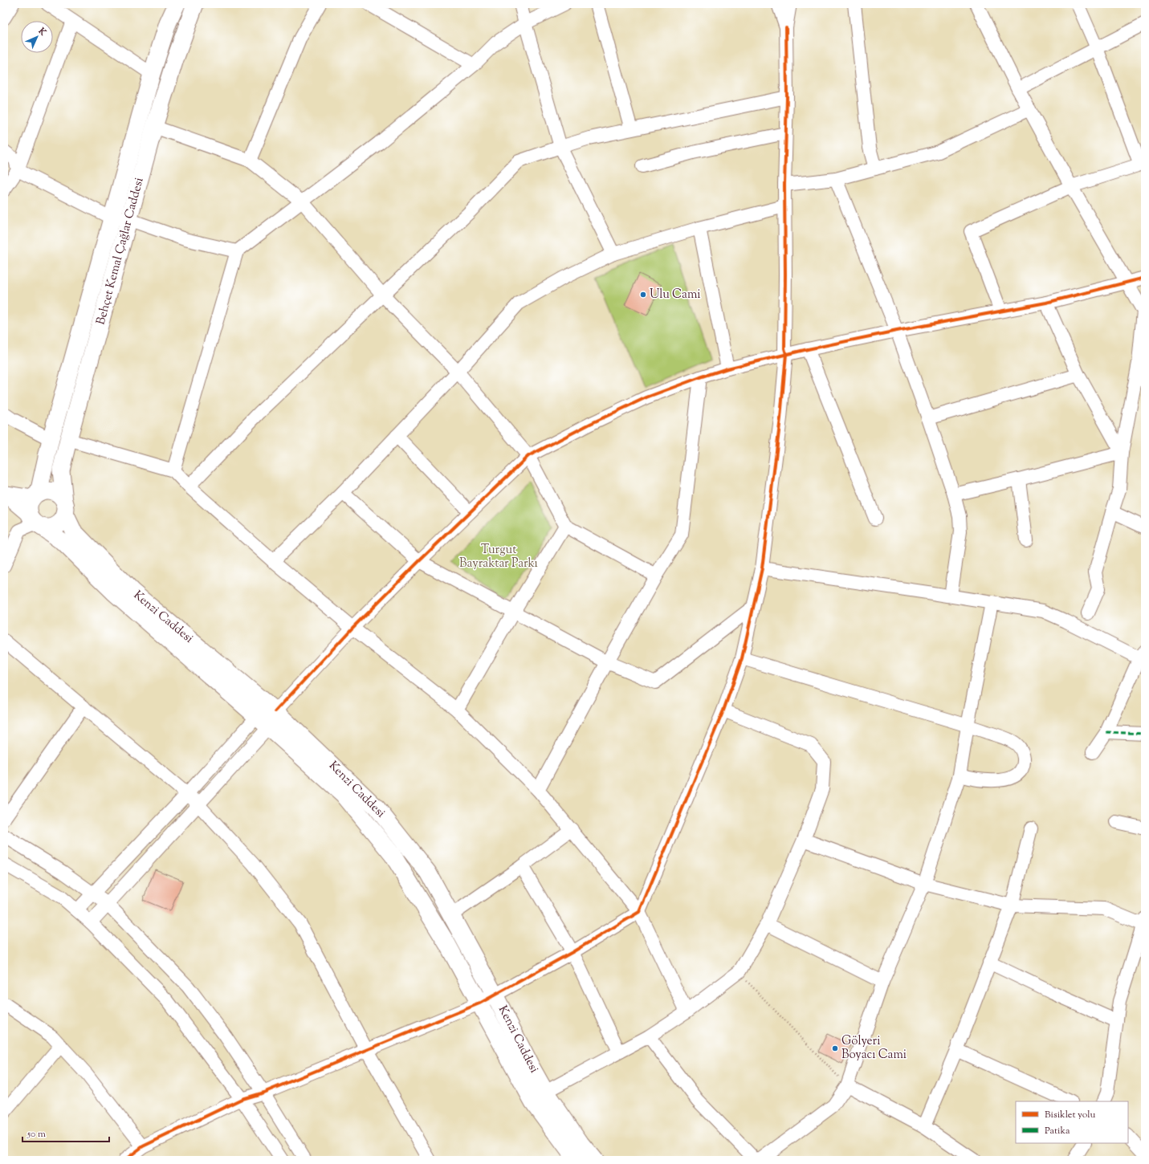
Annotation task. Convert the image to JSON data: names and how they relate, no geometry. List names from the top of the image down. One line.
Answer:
{"streets":{"main road":["Behçet Kemal Çağlar Caddesi","Kenzi Caddesi"]},"crossings":[["Behçet Kemal Çağlar Caddesi","Kenzi Caddesi"]],"parks":["Turgut Bayraktar Parkı"],"places":["Ulu Cami","Gölyeri Boyacı Cami"],"legend":["Bisiklet yolu","Patika"],"scale_bar":"50 m","north":"top right"}
